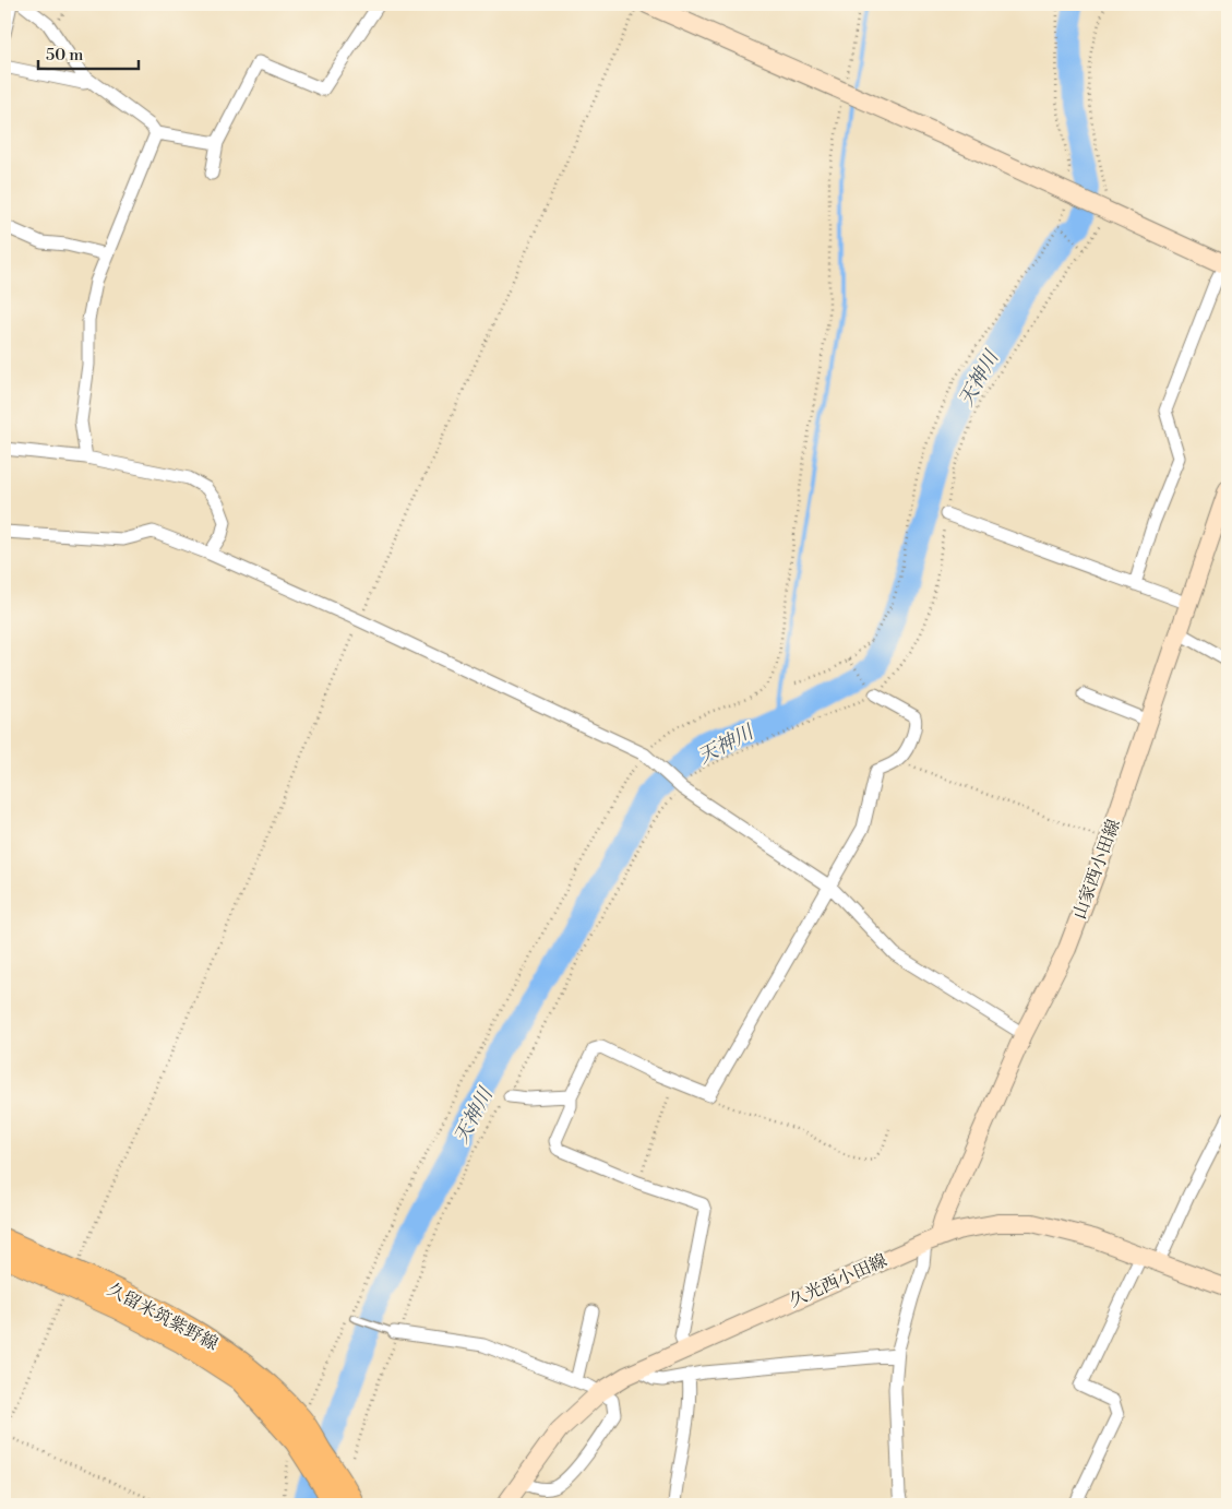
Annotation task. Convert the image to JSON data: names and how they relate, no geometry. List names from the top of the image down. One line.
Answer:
{"streets":{"main road":["山家西小田線","久光西小田線","久留米筑紫野線"]},"crossings":[["山家西小田線","久光西小田線"]],"water":["天神川"],"scale_bar":"50 m"}
